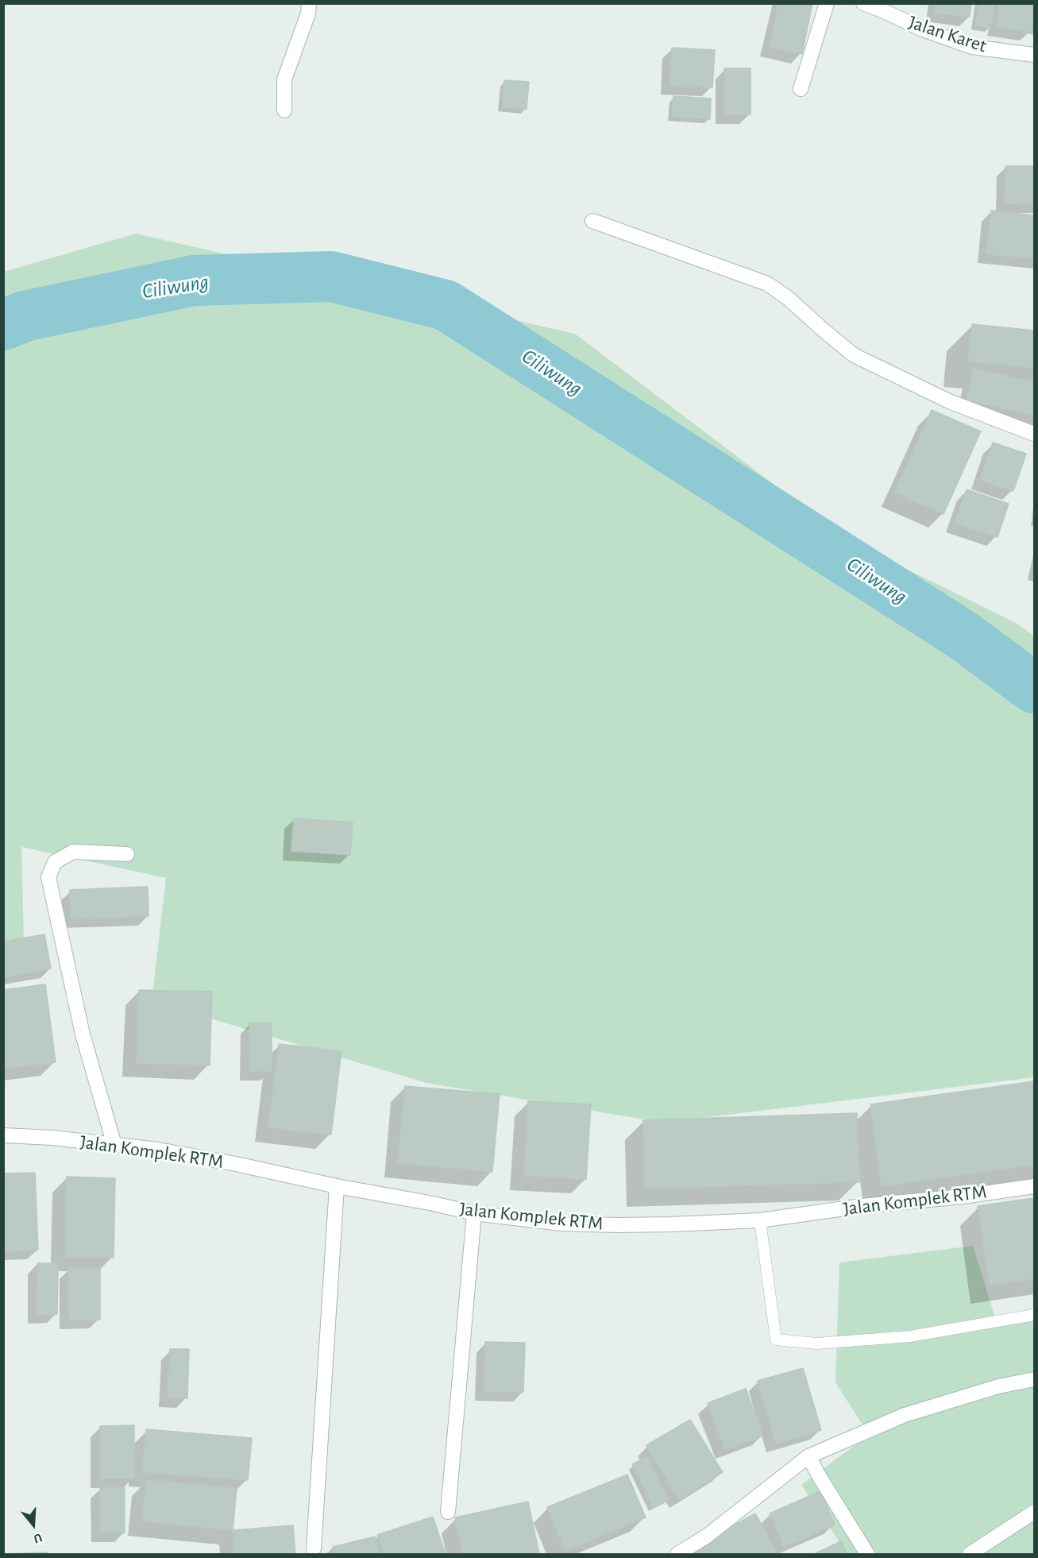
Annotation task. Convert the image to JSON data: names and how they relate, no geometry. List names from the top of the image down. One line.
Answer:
{"streets":{"street":["Jalan Karet","Jalan Komplek RTM"]},"water":["Ciliwung"],"north":"bottom"}
